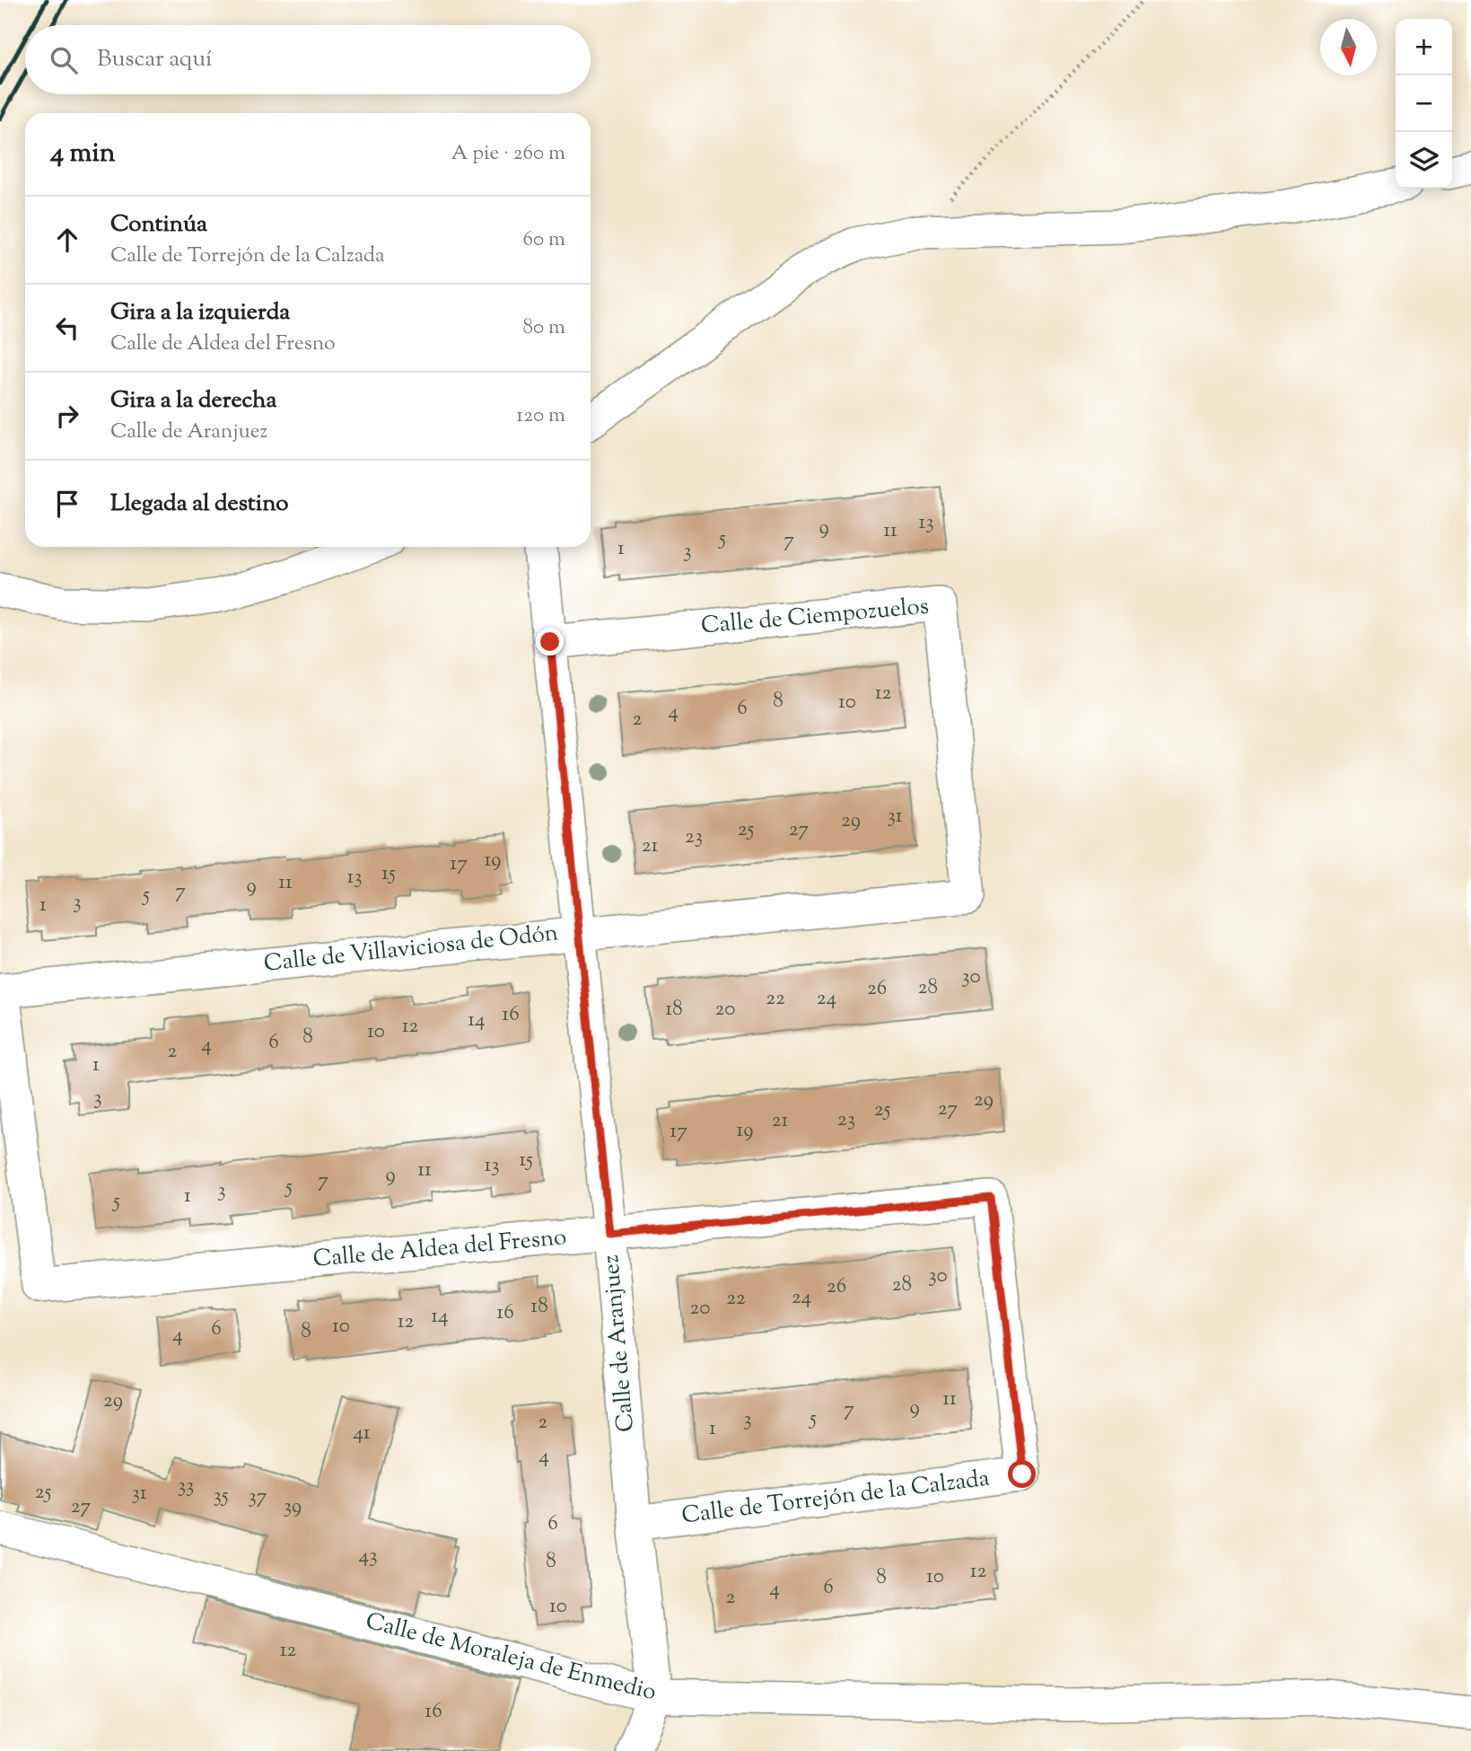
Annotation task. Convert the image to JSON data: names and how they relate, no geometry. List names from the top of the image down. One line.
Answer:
{"streets":{"street":["Calle de Ciempozuelos","Calle de Villaviciosa de Odón","Calle de Aldea del Fresno","Calle de Aranjuez","Calle de Torrejón de la Calzada","Calle de Moraleja de Enmedio"]},"crossings":[["Calle de Ciempozuelos","Calle de Villaviciosa de Odón"],["Calle de Ciempozuelos","Calle de Aranjuez"],["Calle de Villaviciosa de Odón","Calle de Aldea del Fresno"],["Calle de Villaviciosa de Odón","Calle de Aranjuez"],["Calle de Aldea del Fresno","Calle de Aranjuez"],["Calle de Aldea del Fresno","Calle de Torrejón de la Calzada"],["Calle de Aranjuez","Calle de Torrejón de la Calzada"],["Calle de Aranjuez","Calle de Moraleja de Enmedio"]],"house_numbers":["13","9","11","5","7","1","3","12","8","10","6","4","2","31","29","25","27","23","21","19","17","15","13","11","9","7","5","3","1","30","28","26","22","24","18","20","16","14","12","10","8","6","4","2","1","3","29","27","25","23","21","19","17","15","13","11","9","7","5","3","1","5","30","28","26","24","22","18","20","16","14","12","10","6","8","4","11","29","9","7","5","3","2","1","41","4","33","25","31","35","37","27","39","6","43","8","12","10","8","6","4","2","10","12","16"],"north":"bottom","page":{"map_buttons":["+","−"],"search":"Buscar aquí","heading":["4 min","A pie · 260 m"],"list":[["Continúa","Calle de Torrejón de la Calzada","60 m"],["Gira a la izquierda","Calle de Aldea del Fresno","80 m"],["Gira a la derecha","Calle de Aranjuez","120 m"],"Llegada al destino"]}}
